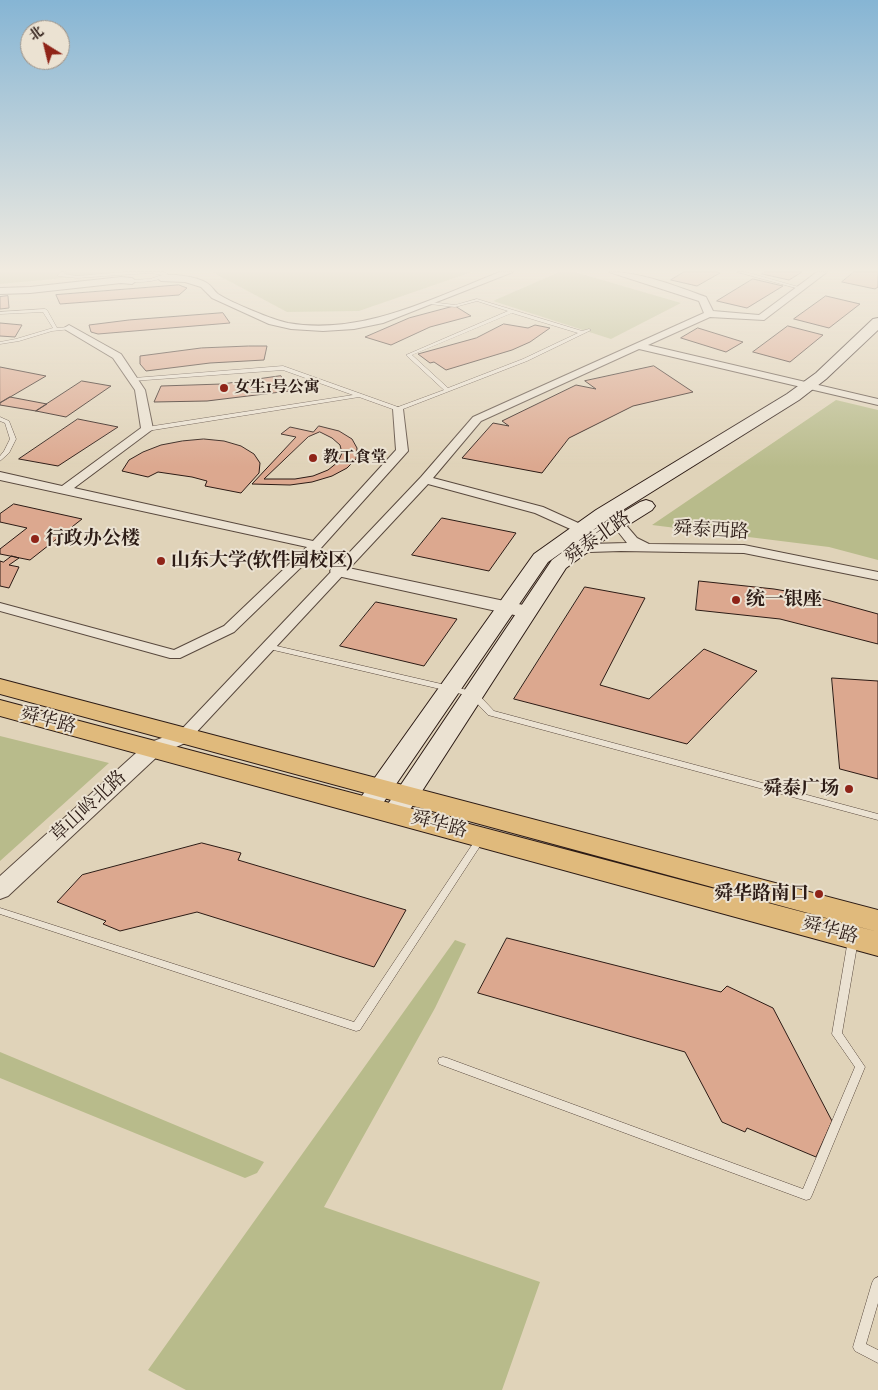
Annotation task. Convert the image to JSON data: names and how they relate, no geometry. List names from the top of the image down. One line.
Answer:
{"streets":{"main road":["舜泰北路","舜华路"],"street":["舜泰西路","草山岭北路"]},"crossings":[["舜泰西路","舜泰北路"],["舜泰北路","舜华路"],["舜华路","草山岭北路"]],"places":["女生1号公寓","教工食堂","行政办公楼","山东大学(软件园校区)","统一银座","舜泰广场","舜华路南口"],"north":"top left"}
